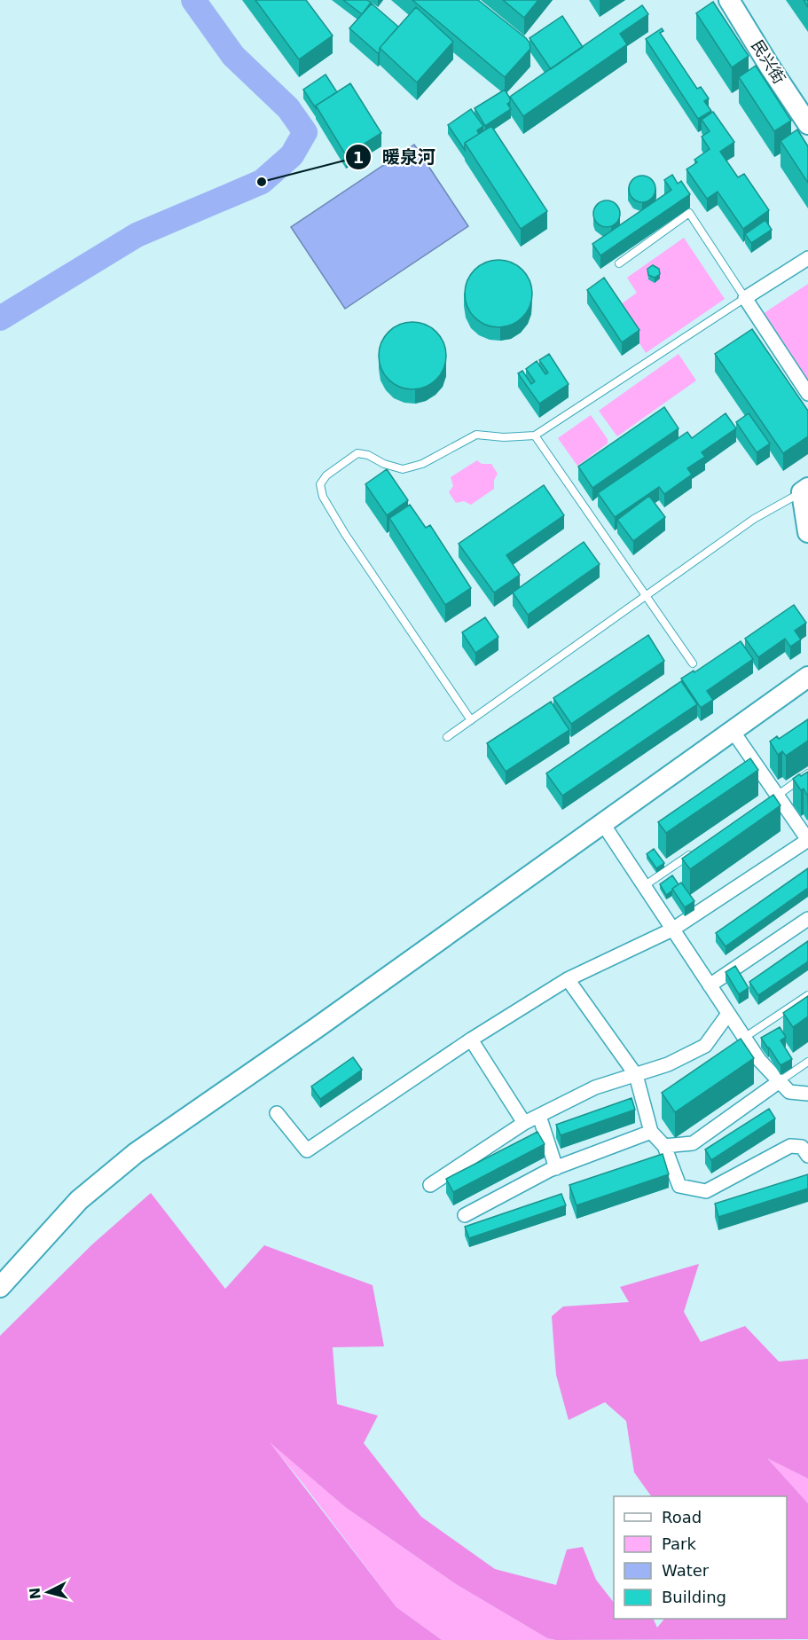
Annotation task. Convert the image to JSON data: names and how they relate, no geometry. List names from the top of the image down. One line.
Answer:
{"streets":{"street":["民兴街"]},"places":["暖泉河"],"legend":["Road","Park","Water","Building"],"north":"left"}
